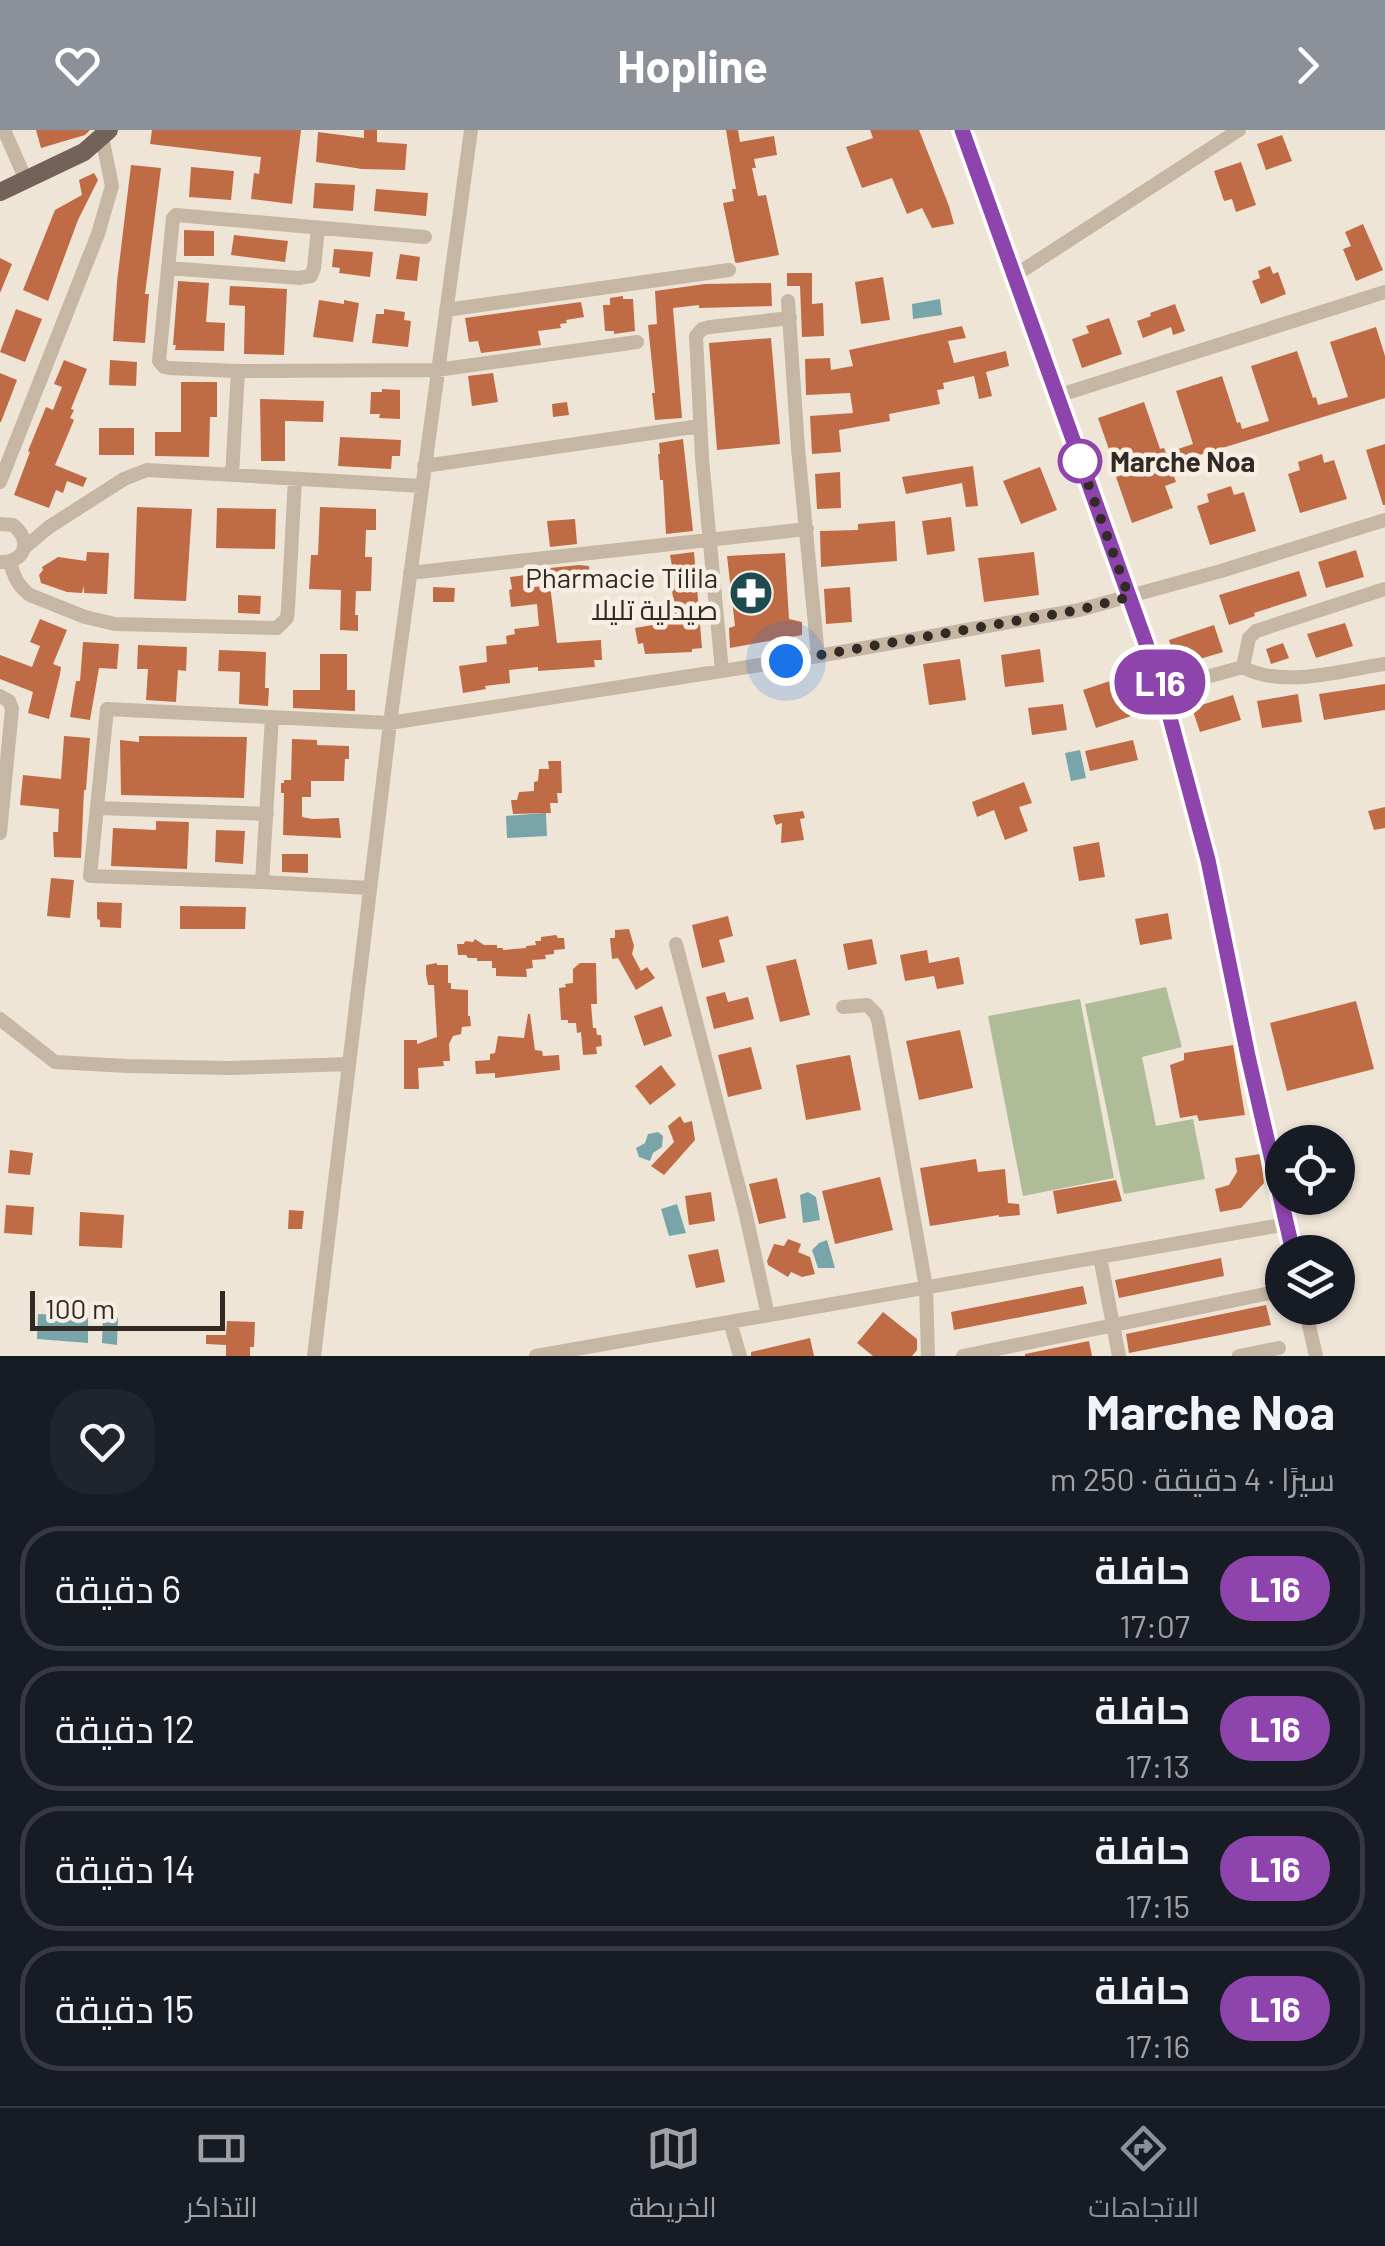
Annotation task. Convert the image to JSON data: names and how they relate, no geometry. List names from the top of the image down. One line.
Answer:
{"places":{"other":["Marche Noa"],"pharmacy":["Pharmacie Tilila صيدلية تليلا"]},"lines":["bus line L16"],"scale_bar":"100 m","page":{"header":"Hopline","on_map":"L16","scale":"100 m","heading":["Marche Noa","سيرًا · 4 دقيقة · 250 m"],"list":[{"mark":"L16","name":"حافلة","note":"17:07","value":"6 دقيقة"},{"mark":"L16","name":"حافلة","note":"17:13","value":"12 دقيقة"},{"mark":"L16","name":"حافلة","note":"17:15","value":"14 دقيقة"},{"mark":"L16","name":"حافلة","note":"17:16","value":"15 دقيقة"}],"tabs":["الاتجاهات","الخريطة","التذاكر"]}}
